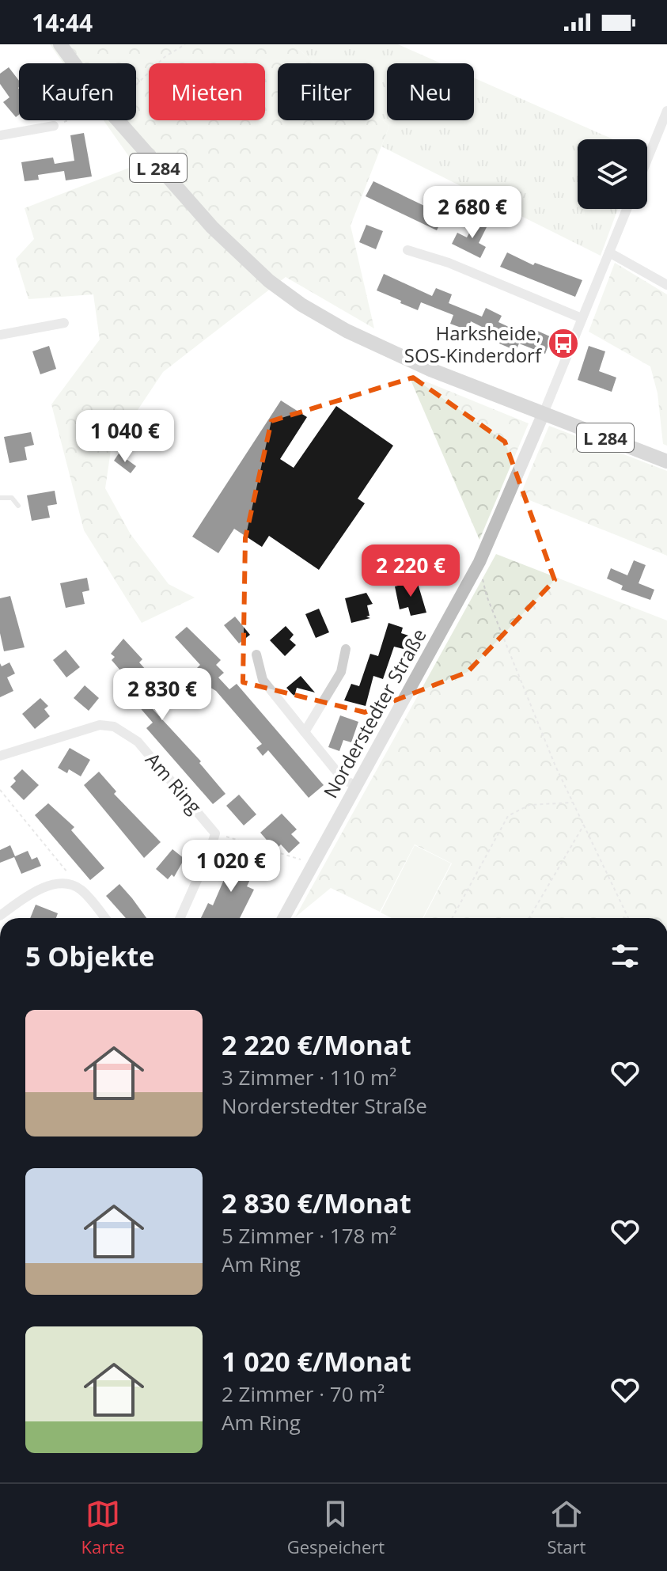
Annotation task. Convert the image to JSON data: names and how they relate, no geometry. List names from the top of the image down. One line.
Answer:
{"streets":{"main road":["L 284"],"street":["Norderstedter Straße","Am Ring"]},"crossings":[["L 284","Norderstedter Straße"]],"places":{"bus stop":["Harksheide, SOS-Kinderdorf"]},"page":{"status":"14:44","chip":["Kaufen","Mieten","Filter","Neu"],"price":["2 680 €","1 040 €","2 220 €","2 830 €","1 020 €"],"heading":"5 Objekte","list":[{"name":"2 220 €/Monat","note":"3 Zimmer · 110 m² · Norderstedter Straße"},{"name":"2 830 €/Monat","note":"5 Zimmer · 178 m² · Am Ring"},{"name":"1 020 €/Monat","note":"2 Zimmer · 70 m² · Am Ring"}],"tabs":["Karte","Gespeichert","Start"]}}
